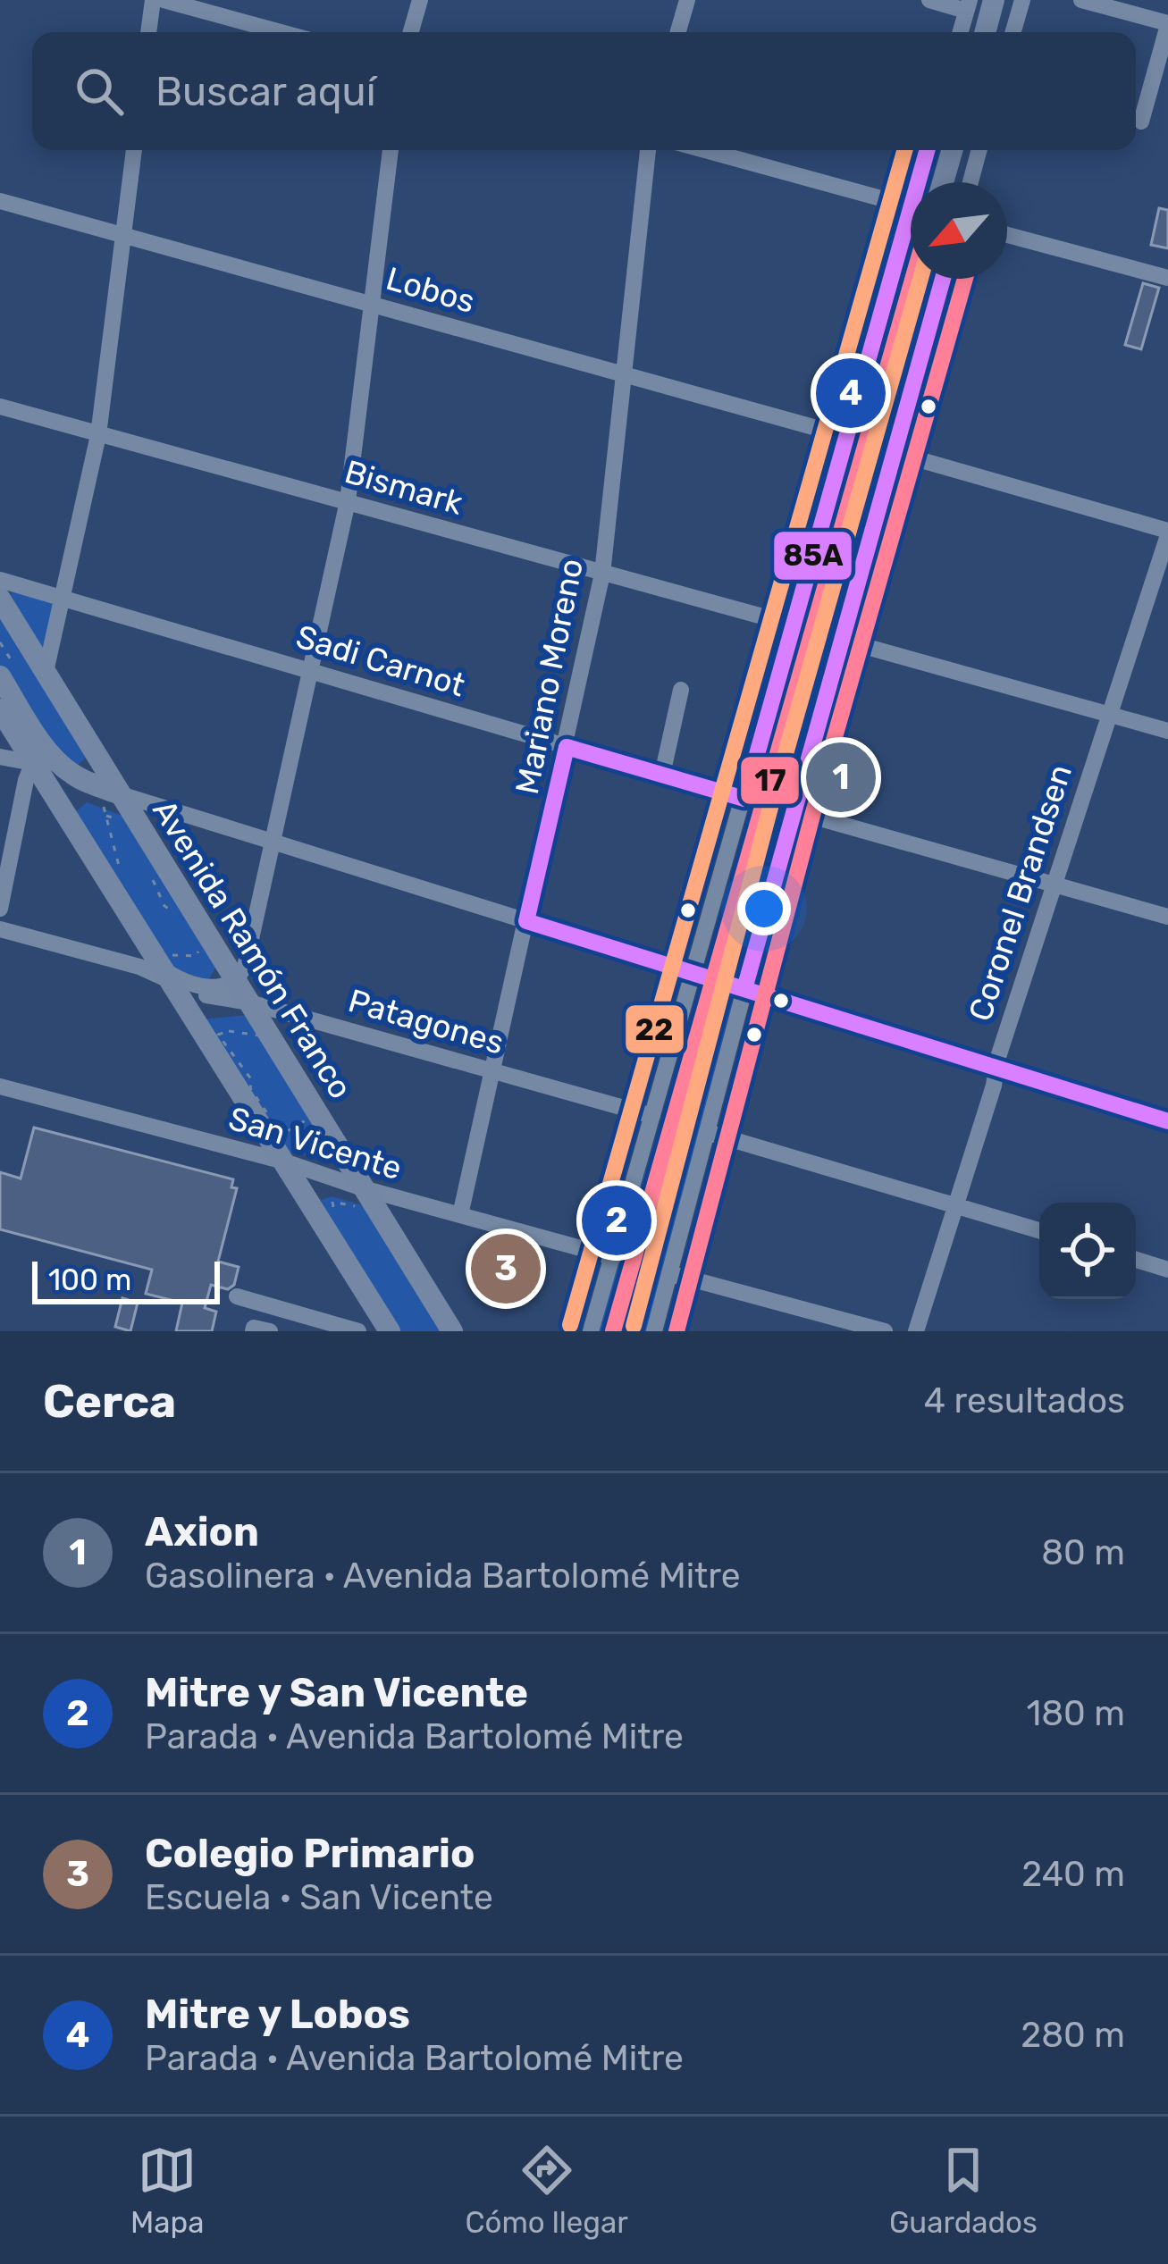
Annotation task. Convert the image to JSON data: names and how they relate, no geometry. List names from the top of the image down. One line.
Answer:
{"streets":{"main road":["Avenida Ramón Franco"],"street":["Lobos","Bismark","Sadi Carnot","Mariano Moreno","Coronel Brandsen","Patagones","San Vicente"]},"crossings":[["Lobos","Mariano Moreno"],["Bismark","Mariano Moreno"],["Sadi Carnot","Mariano Moreno"],["Mariano Moreno","Patagones"],["Mariano Moreno","San Vicente"],["Avenida Ramón Franco","Patagones"],["Avenida Ramón Franco","San Vicente"]],"lines":["transit line 85A","transit line 22","transit line 17"],"scale_bar":"100 m","north":"bottom left","page":{"search":"Buscar aquí","pins":["4","1","2","3"],"scale":"100 m","heading":["Cerca","4 resultados"],"list":[{"mark":"1","name":"Axion","note":"Gasolinera · Avenida Bartolomé Mitre","value":"80 m"},{"mark":"2","name":"Mitre y San Vicente","note":"Parada · Avenida Bartolomé Mitre","value":"180 m"},{"mark":"3","name":"Colegio Primario","note":"Escuela · San Vicente","value":"240 m"},{"mark":"4","name":"Mitre y Lobos","note":"Parada · Avenida Bartolomé Mitre","value":"280 m"}],"nav":["Mapa","Cómo llegar","Guardados"]}}
